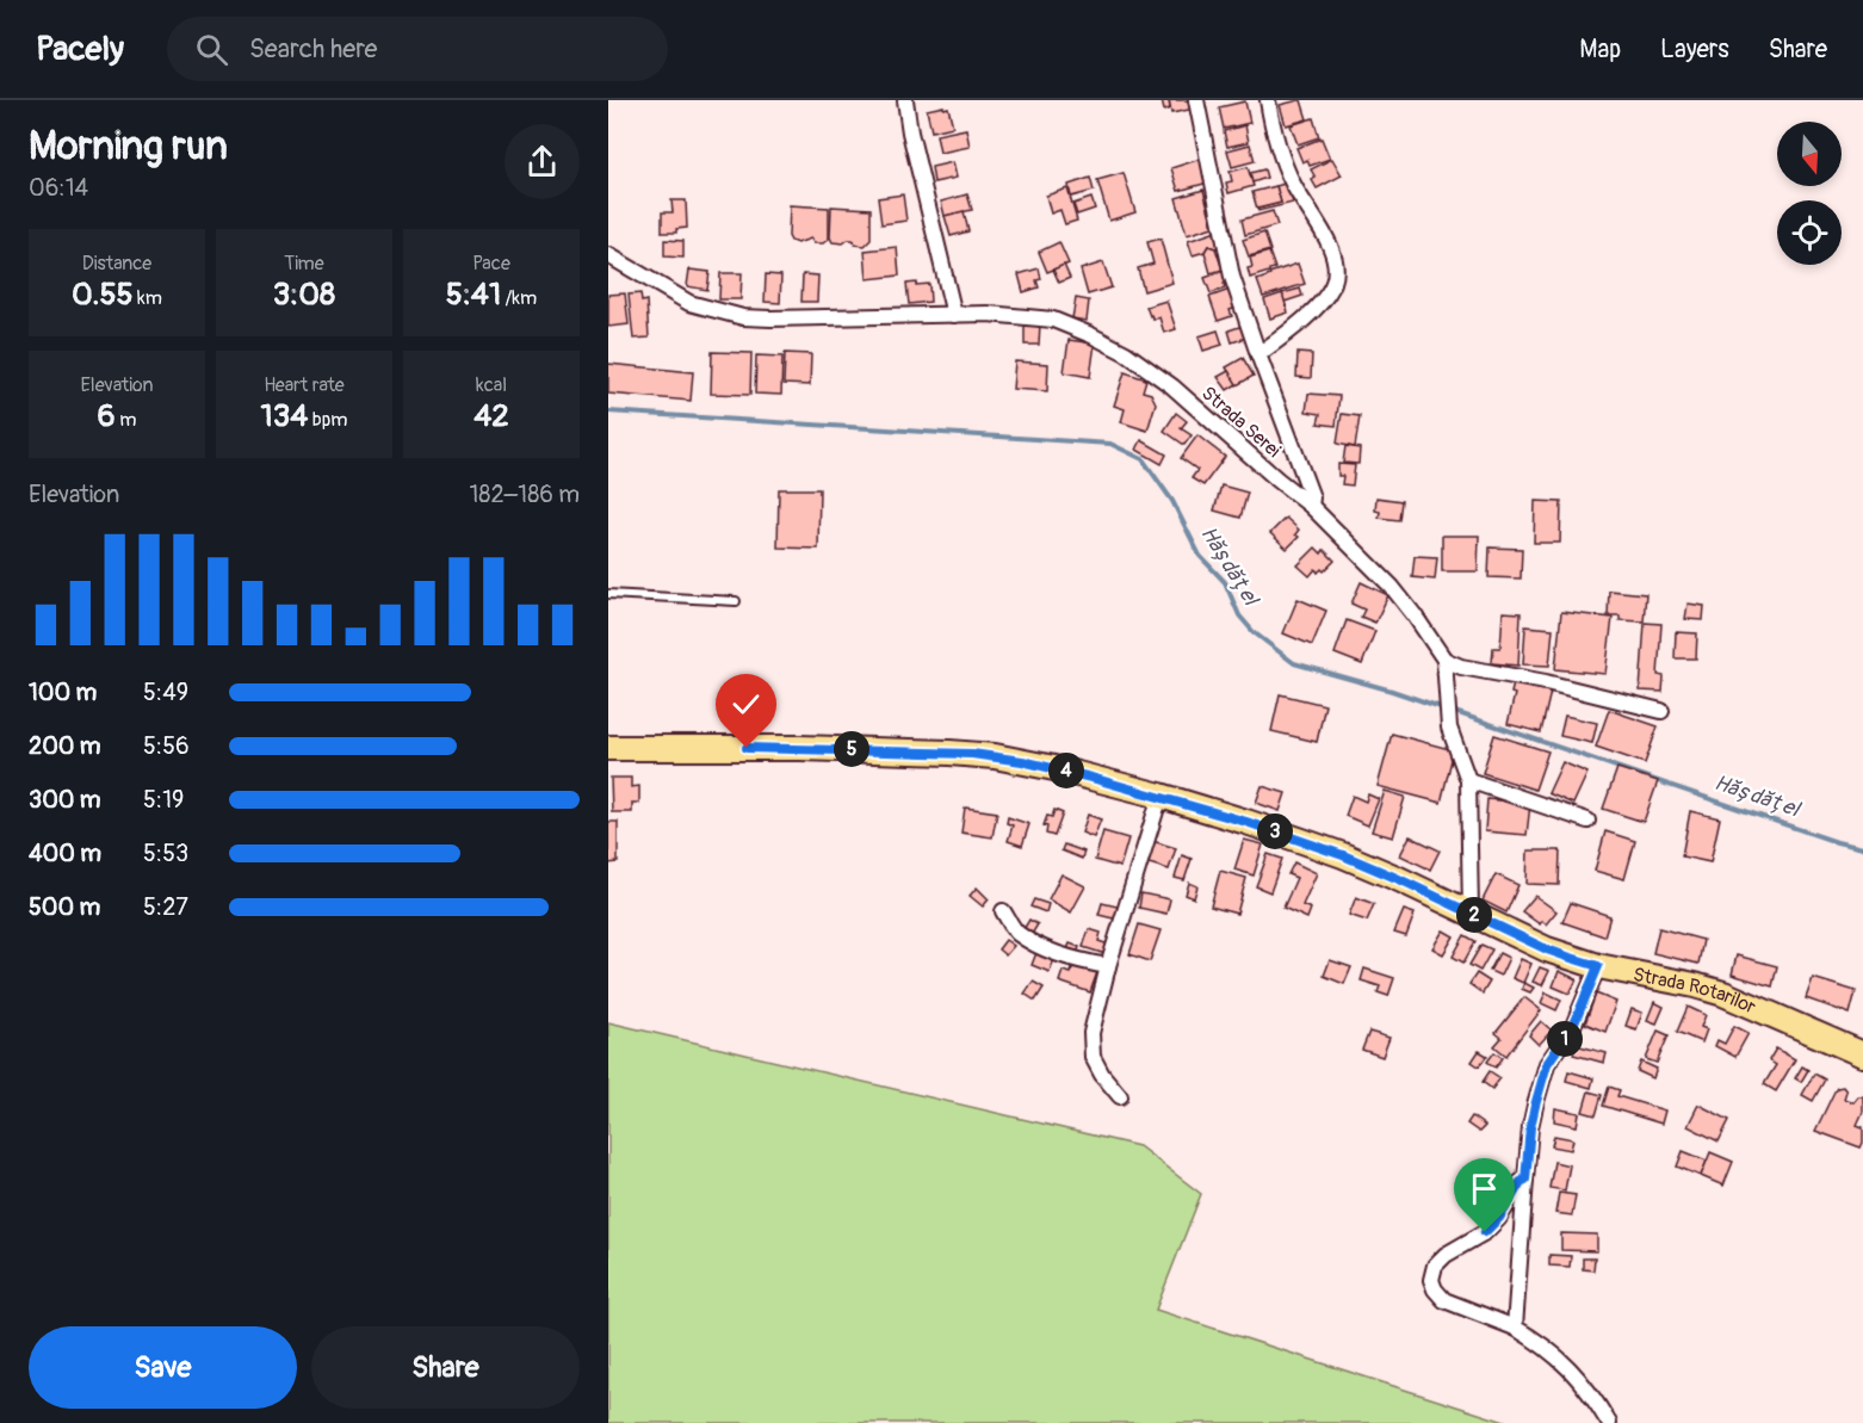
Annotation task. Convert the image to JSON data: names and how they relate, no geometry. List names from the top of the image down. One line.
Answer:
{"streets":{"main road":["Strada Rotarilor"],"street":["Strada Serei"]},"crossings":[["Strada Serei","Strada Rotarilor"]],"water":["Hășdățel"],"north":"bottom","page":{"header":"Pacely","search":"Search here","nav":["Map","Layers","Share"],"heading":["Morning run","06:14"],"stats":[["Distance","0.55 km"],["Time","3:08"],["Pace","5:41 /km"],["Elevation","6 m"],["Heart rate","134 bpm"],["kcal","42"]],"chart":["Elevation","182–186 m"],"list":[{"name":"100 m","note":"5:49"},{"name":"200 m","note":"5:56"},{"name":"300 m","note":"5:19"},{"name":"400 m","note":"5:53"},{"name":"500 m","note":"5:27"}],"pins":["5","4","3","2","1"],"buttons":["Save","Share"]}}
